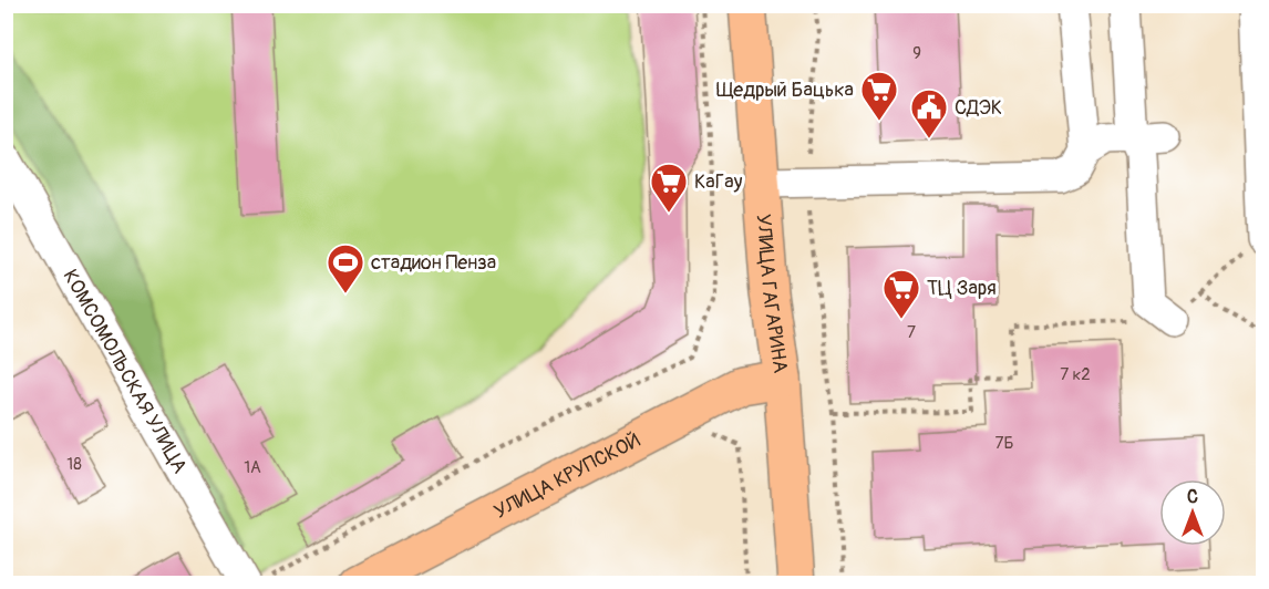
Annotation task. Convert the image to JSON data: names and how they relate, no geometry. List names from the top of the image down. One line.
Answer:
{"streets":{"main road":["УЛИЦА ГАГАРИНА","УЛИЦА КРУПСКОЙ"],"street":["КОМСОМОЛЬСКАЯ УЛИЦА"]},"crossings":[["УЛИЦА ГАГАРИНА","УЛИЦА КРУПСКОЙ"]],"places":{"supermarket":["Щедрый Бацька","КаГау","ТЦ Заря"],"public building":["СДЭК"],"sports":["стадион Пенза"]},"house_numbers":["9","7","7 к2","7Б","18","1А"],"north":"top"}
